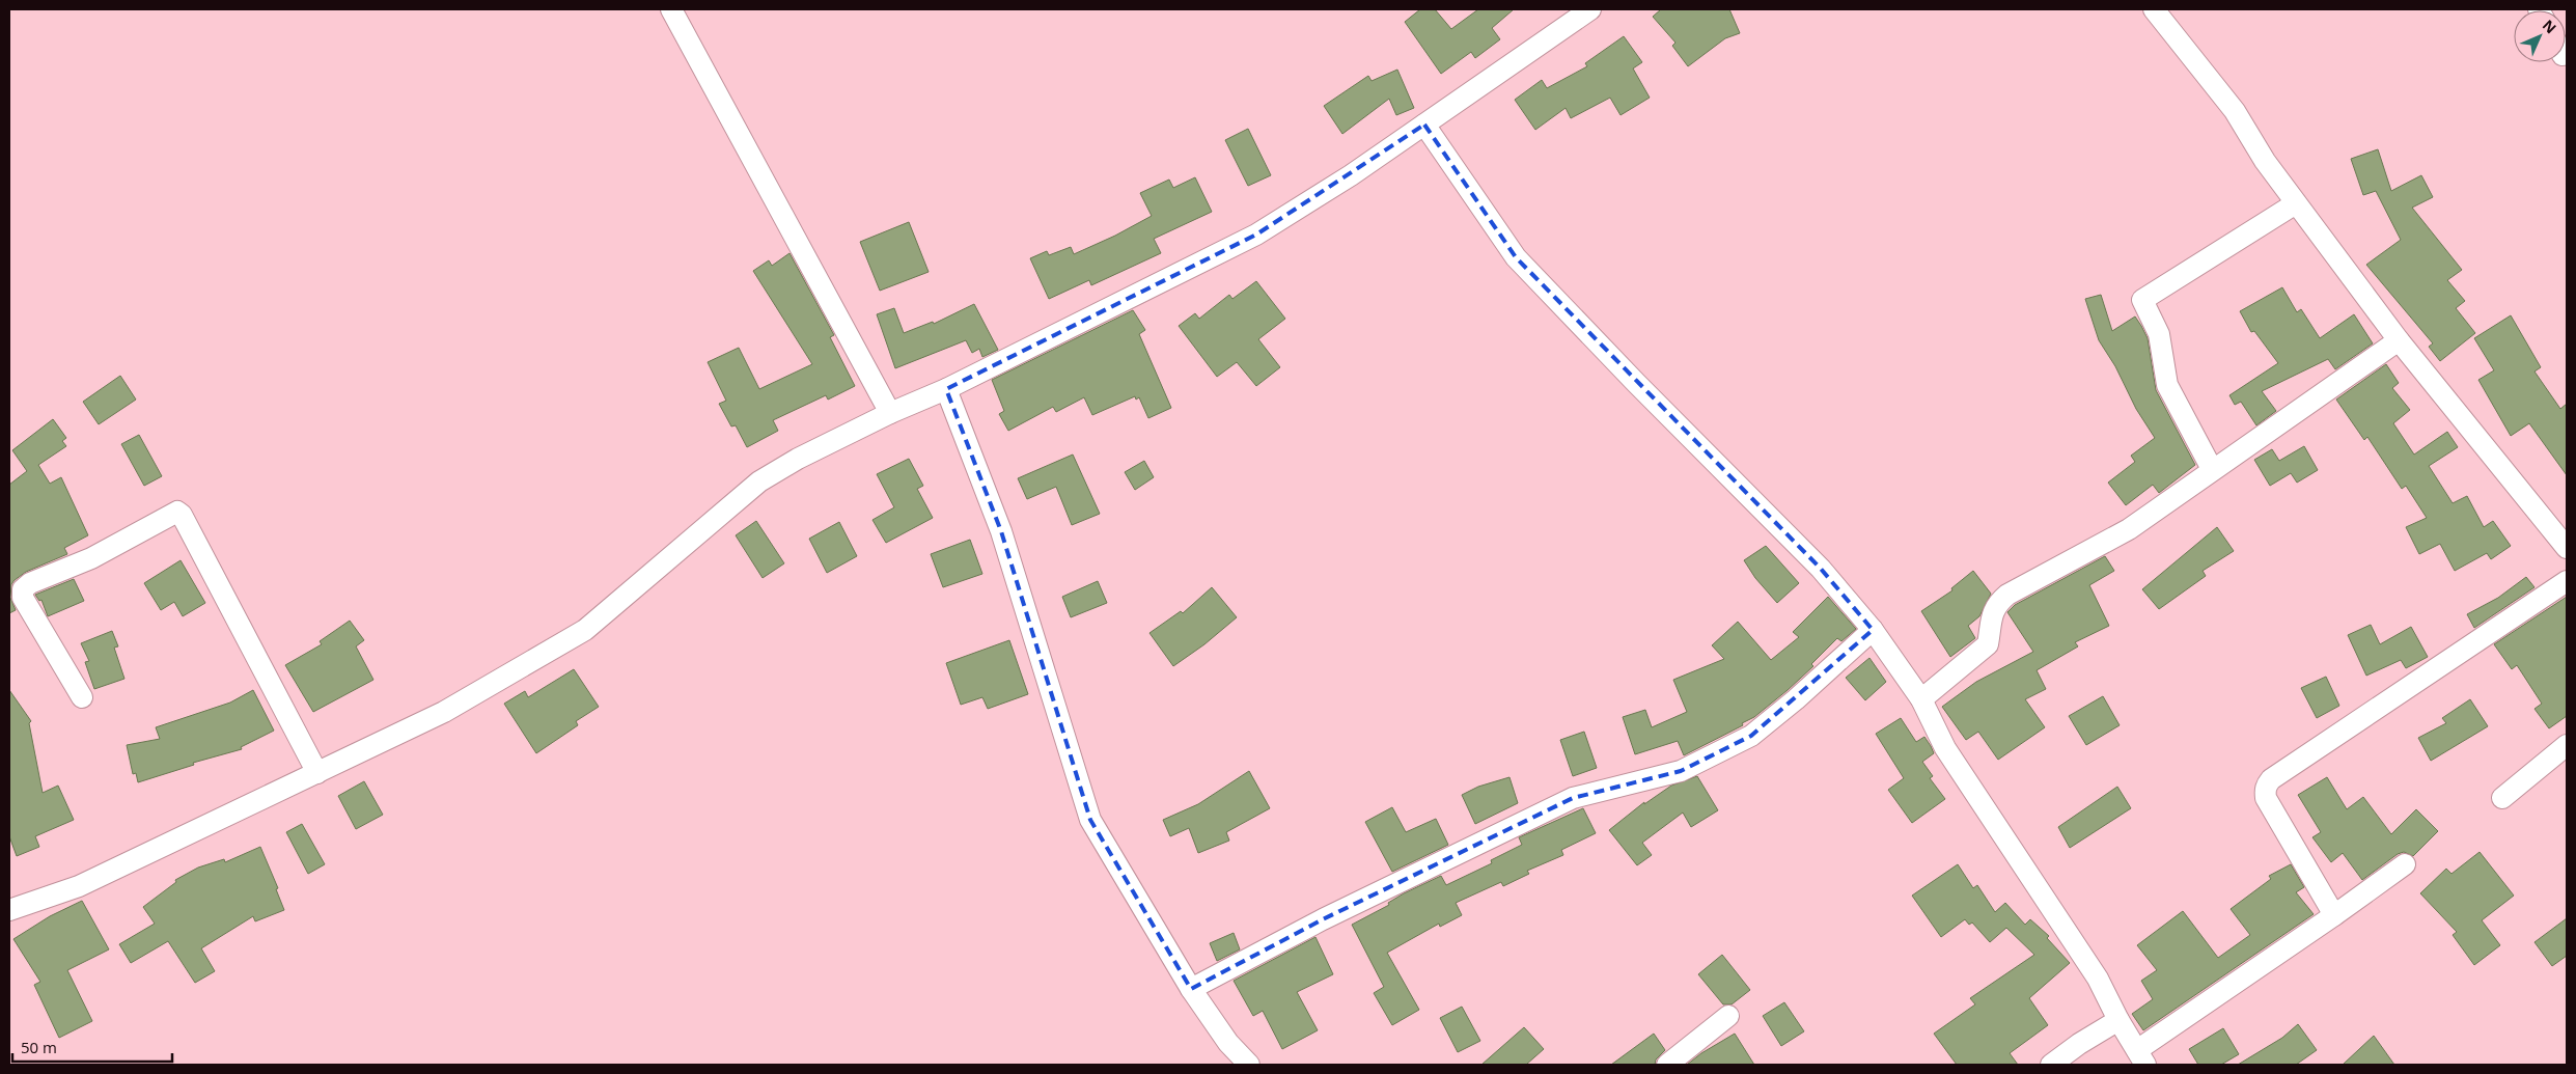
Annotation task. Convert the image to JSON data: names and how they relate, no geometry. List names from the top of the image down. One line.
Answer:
{"scale_bar":"50 m","north":"top right"}
